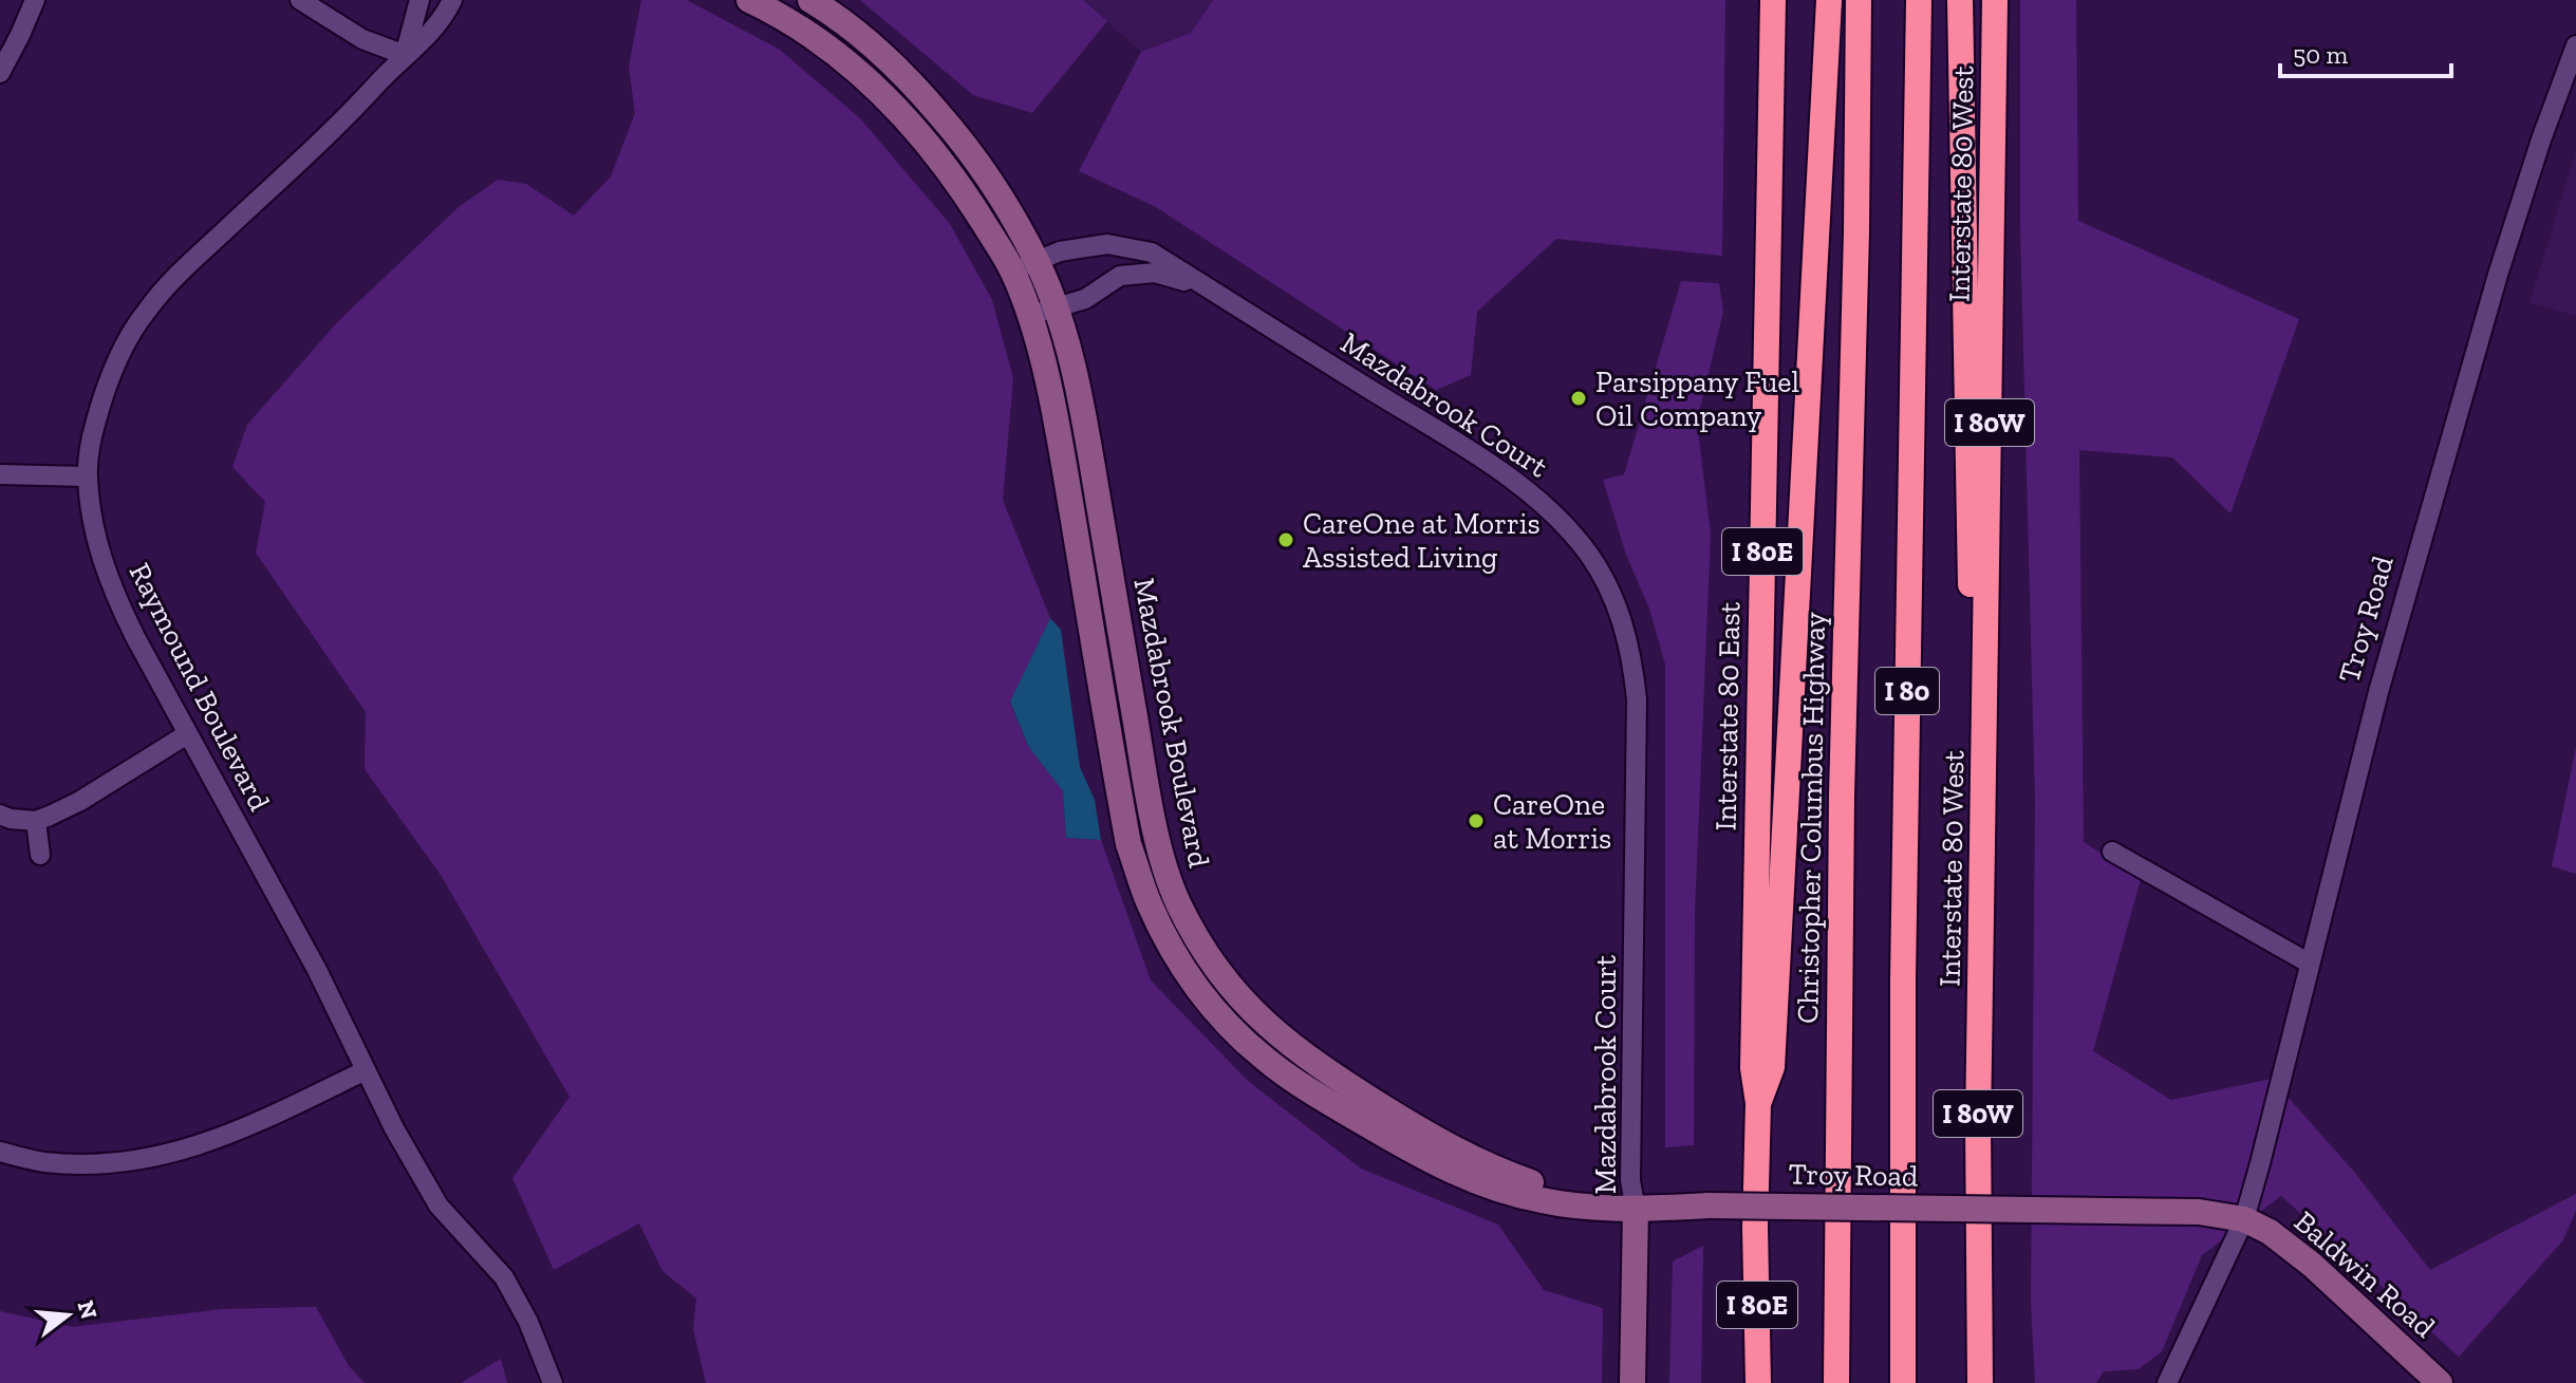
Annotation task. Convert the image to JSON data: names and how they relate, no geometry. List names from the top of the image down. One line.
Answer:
{"streets":{"highway":["Interstate 80 West","I 80W","I 80E","I 80","Interstate 80 East","Christopher Columbus Highway"],"street":["Mazdabrook Court","Troy Road","Raymound Boulevard","Mazdabrook Boulevard","Baldwin Road"]},"crossings":[["Mazdabrook Court","Troy Road"],["Mazdabrook Court","Mazdabrook Boulevard"],["Troy Road","Mazdabrook Boulevard"],["Troy Road","Baldwin Road"]],"places":["Parsippany Fuel Oil Company","CareOne at Morris Assisted Living","CareOne at Morris"],"scale_bar":"50 m","north":"right"}
